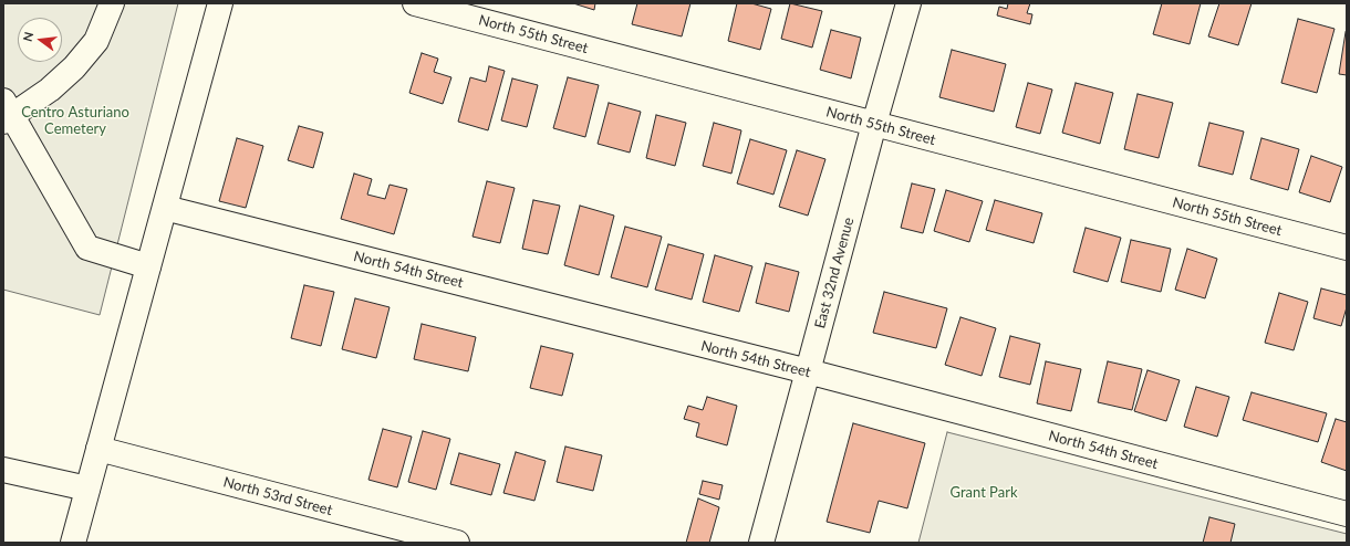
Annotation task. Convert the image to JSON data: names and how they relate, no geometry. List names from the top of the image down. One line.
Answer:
{"streets":{"street":["North 55th Street","North 54th Street","East 32nd Avenue","North 53rd Street"]},"crossings":[["North 55th Street","East 32nd Avenue"],["North 54th Street","East 32nd Avenue"]],"parks":["Centro Asturiano Cemetery","Grant Park"],"north":"left"}
